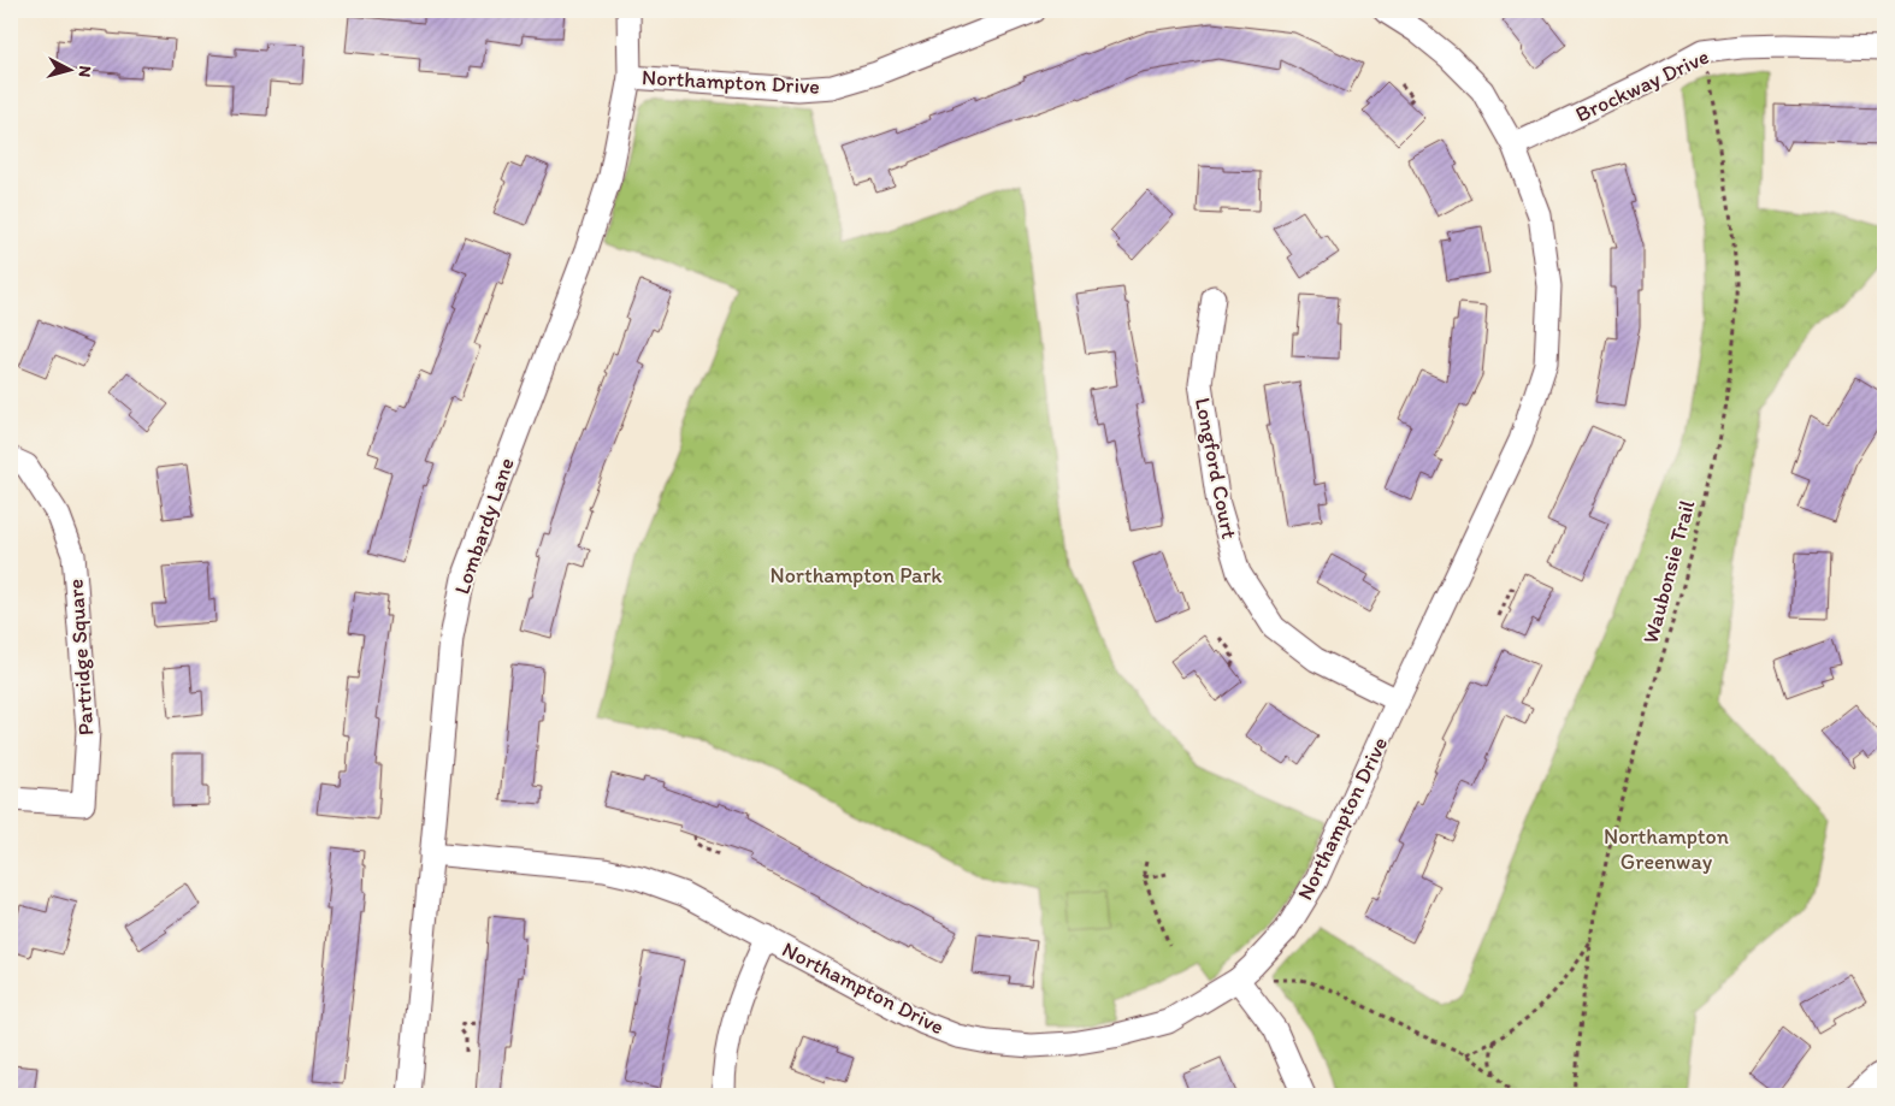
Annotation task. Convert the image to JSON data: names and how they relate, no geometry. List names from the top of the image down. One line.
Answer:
{"streets":{"street":["Northampton Drive","Brockway Drive","Longford Court","Lombardy Lane","Partridge Square"],"path":["Waubonsie Trail"]},"crossings":[["Northampton Drive","Brockway Drive"],["Northampton Drive","Longford Court"],["Northampton Drive","Lombardy Lane"],["Brockway Drive","Waubonsie Trail"]],"parks":["Northampton Park","Northampton Greenway"],"north":"right"}
